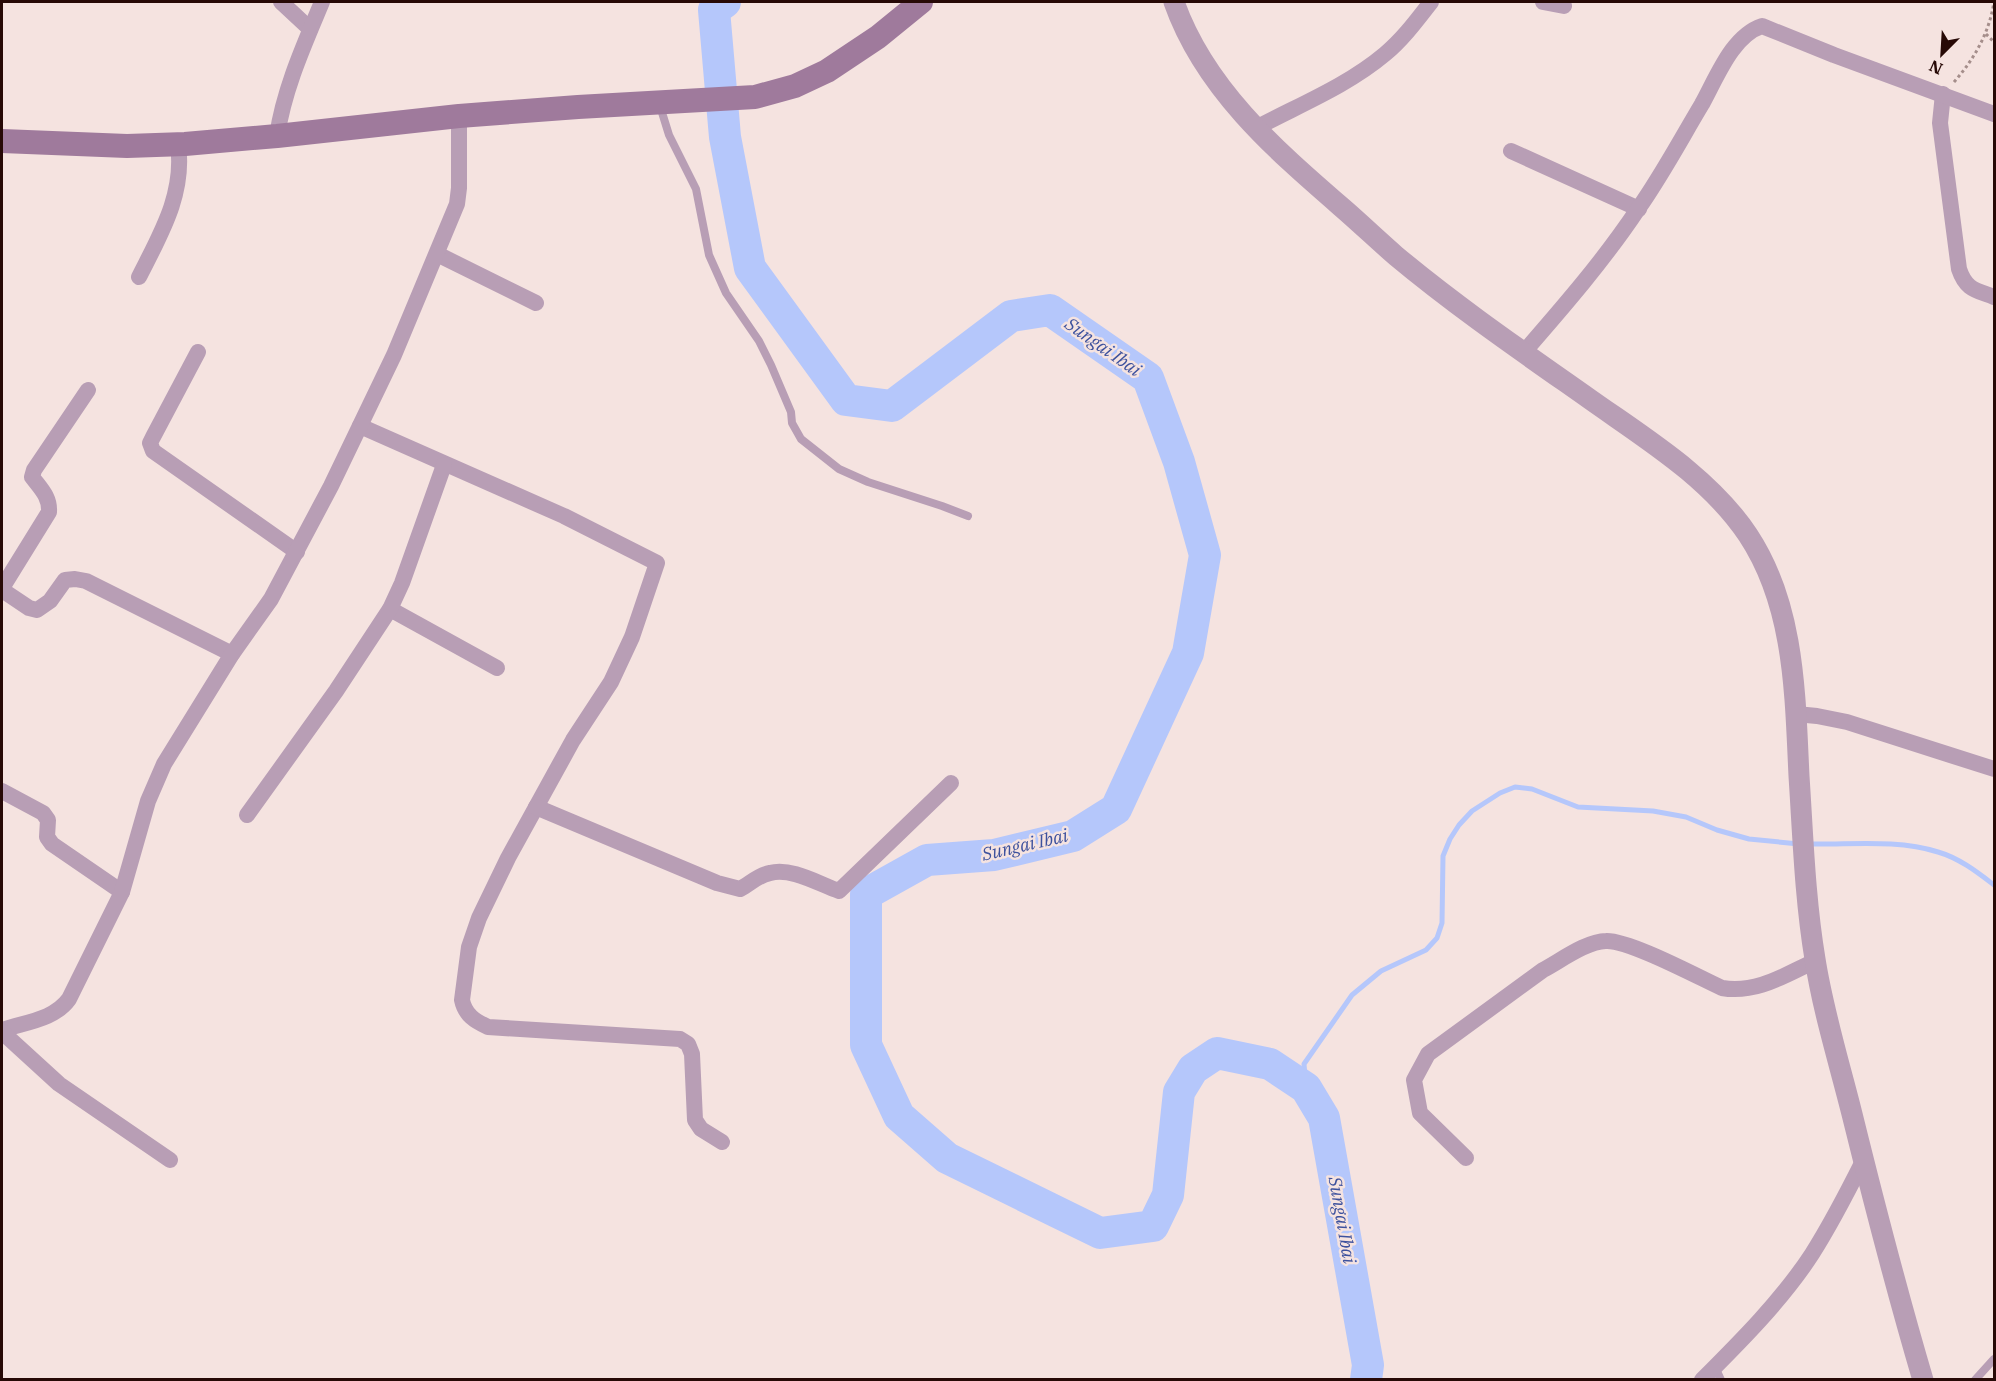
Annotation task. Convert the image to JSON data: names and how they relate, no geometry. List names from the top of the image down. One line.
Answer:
{"water":["Sungai Ibai"],"north":"bottom left"}
